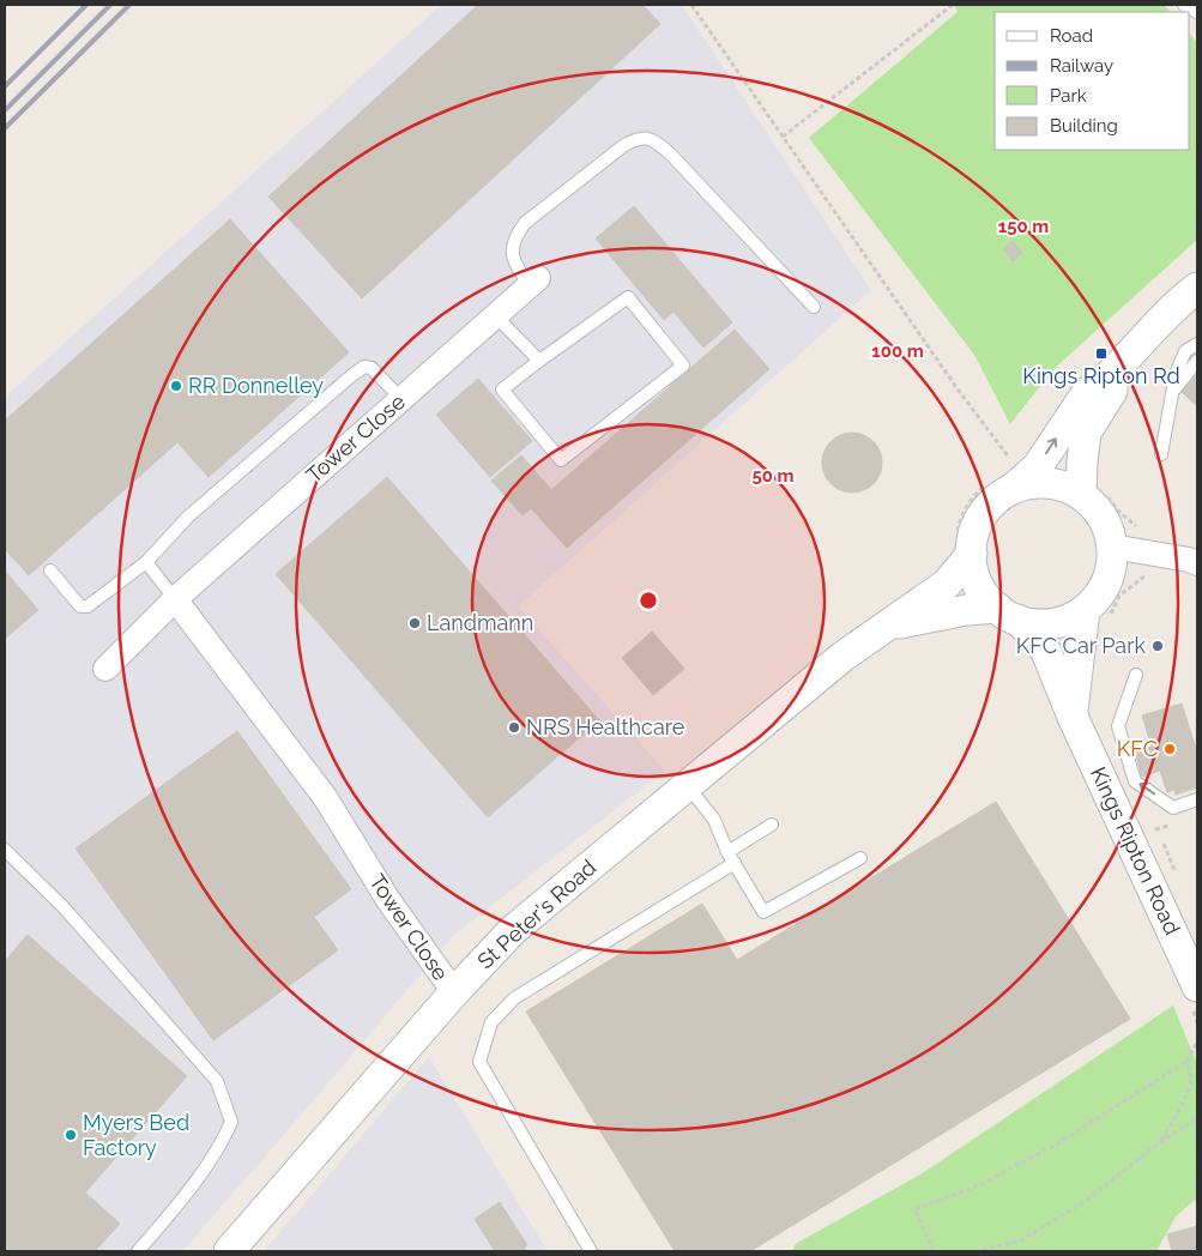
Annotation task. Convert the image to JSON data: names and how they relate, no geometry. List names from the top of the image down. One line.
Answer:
{"streets":{"street":["Tower Close","Kings Ripton Road","St Peter's Road"]},"crossings":[["Tower Close","St Peter's Road"],["Kings Ripton Road","St Peter's Road"]],"places":{"transit":["Kings Ripton Rd"],"other":["RR Donnelley","Landmann","KFC Car Park","NRS Healthcare","KFC","Myers Bed Factory"]},"legend":["Road","Railway","Park","Building"],"rings":["150 m","100 m","50 m"]}
